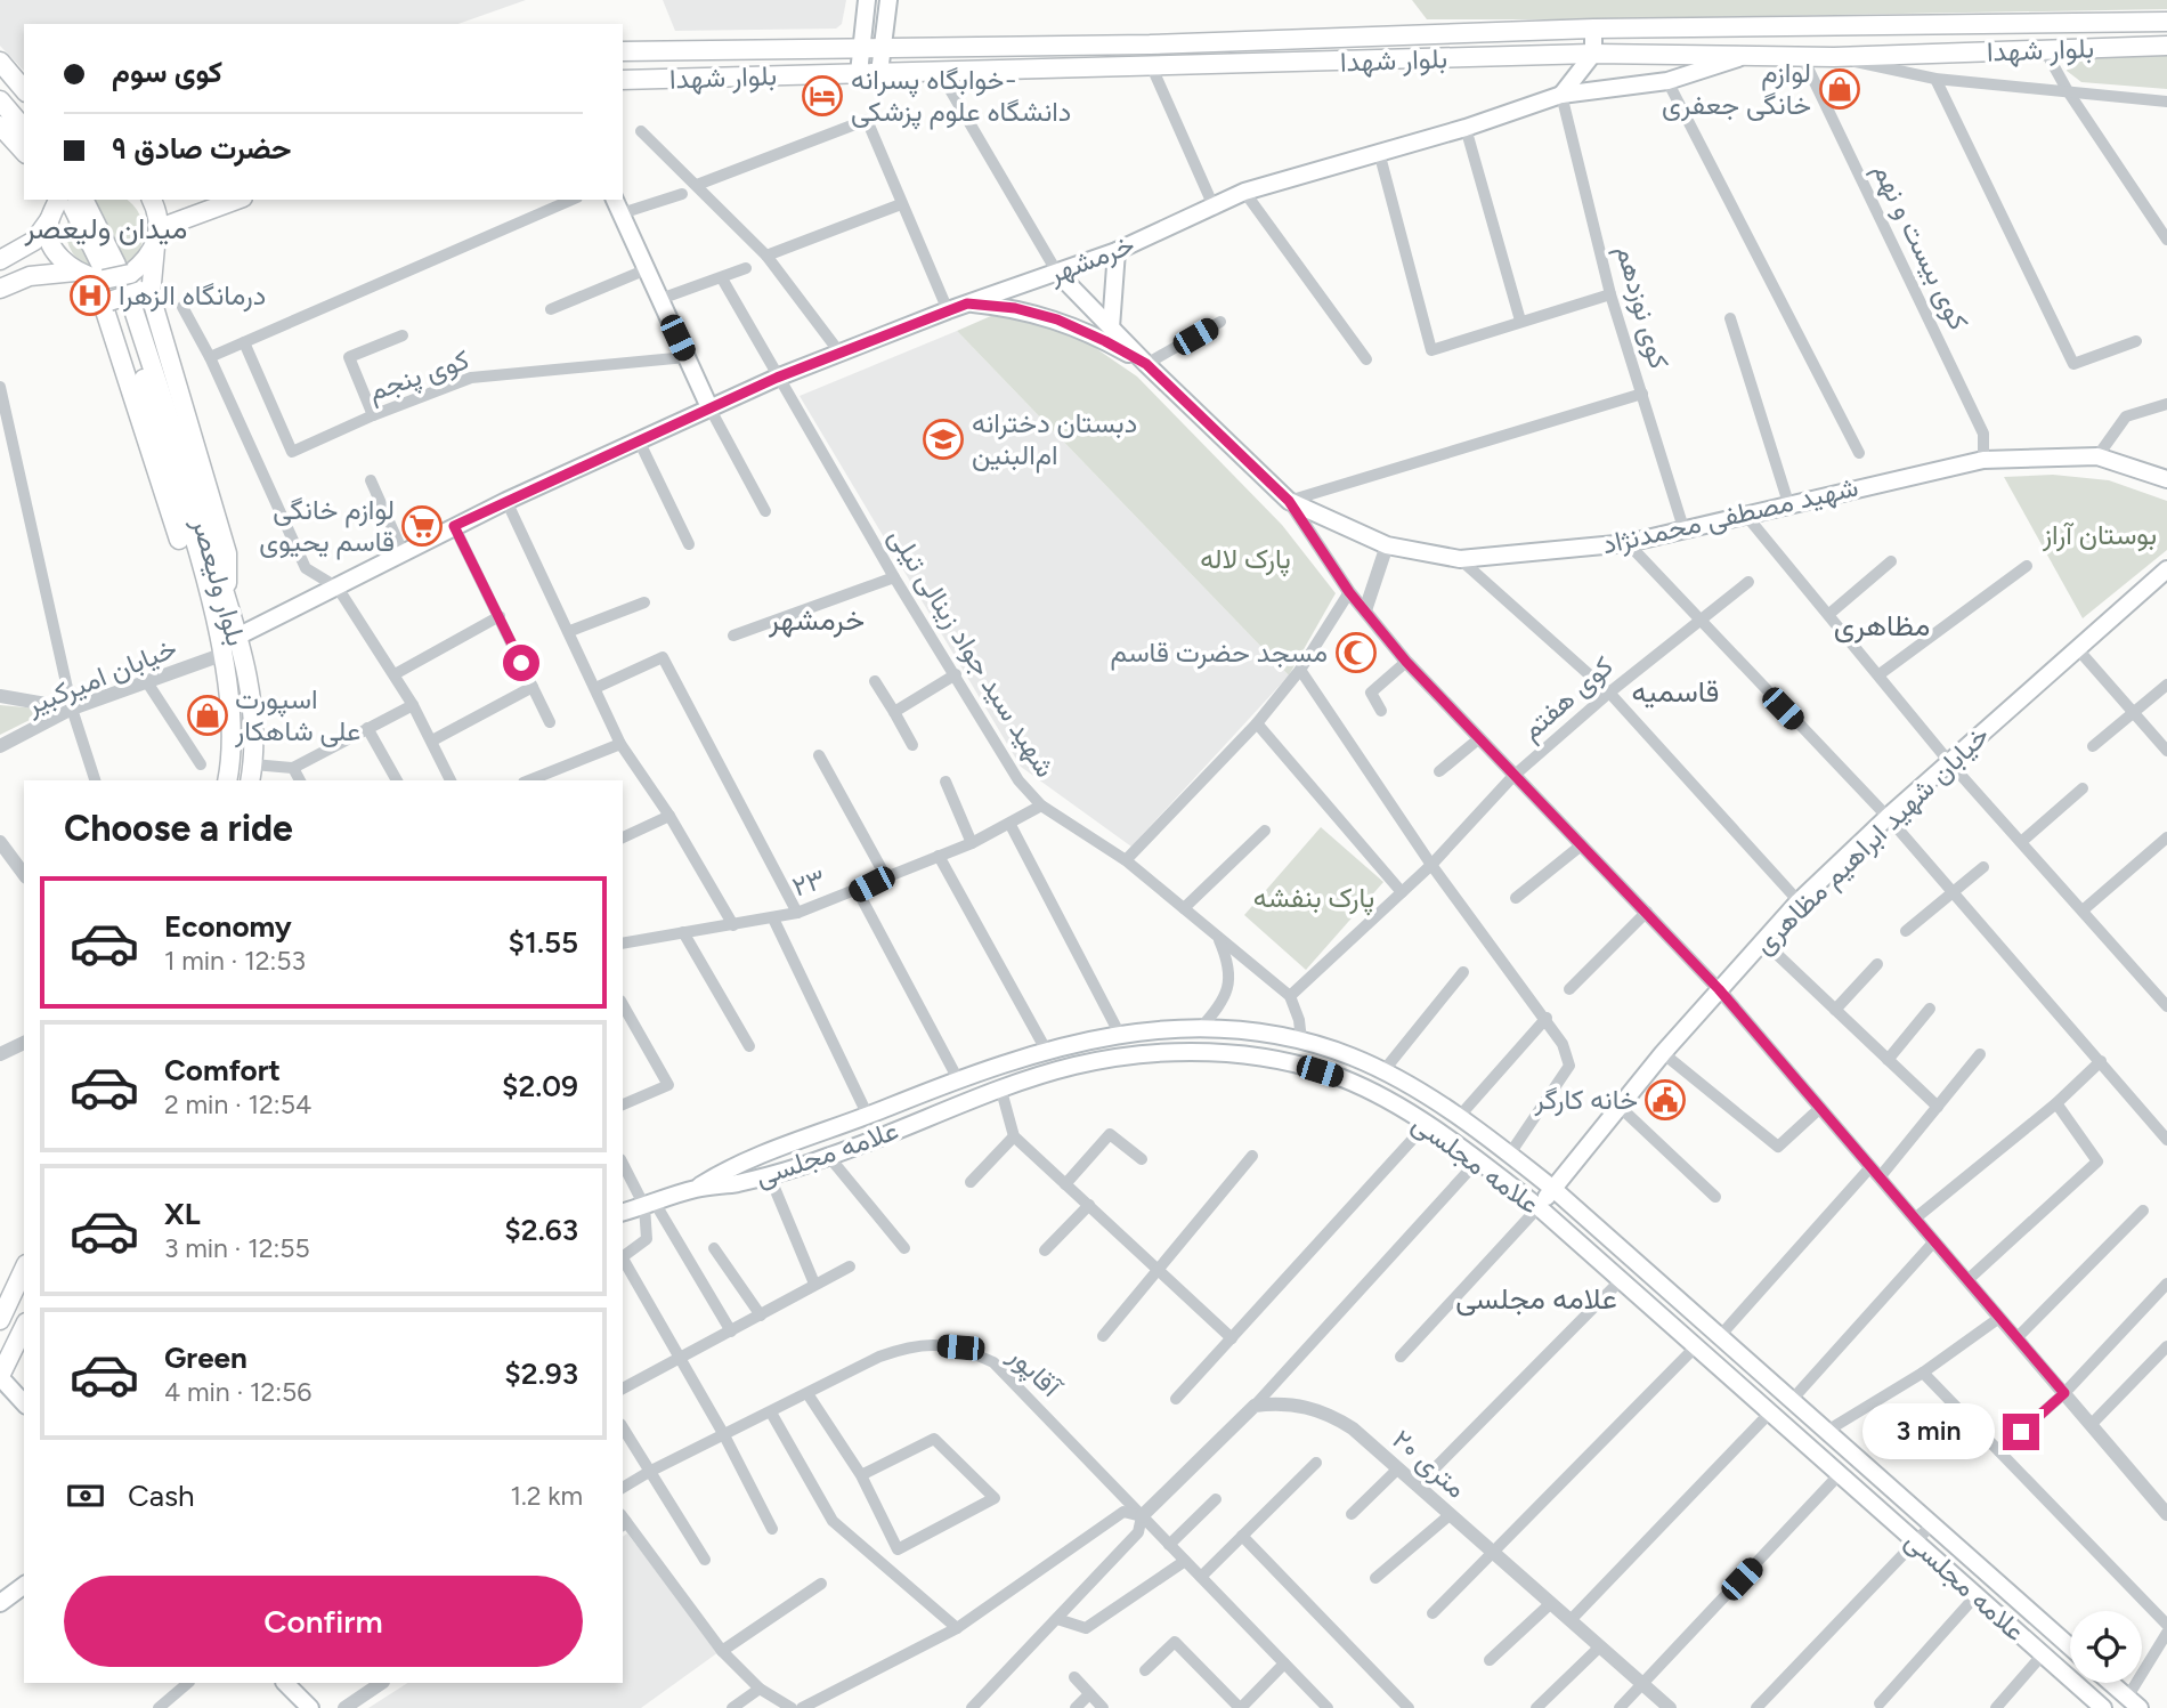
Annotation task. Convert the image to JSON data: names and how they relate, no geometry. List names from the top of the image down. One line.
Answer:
{"streets":{"main road":["بلوار شهدا","خرمشهر","شهید مصطفی محمدنژاد","بلوار ولیعصر","خیابان شهید ابراهیم مظاهری","علامه مجلسی"],"street":["کوی بیست و نهم","کوی نوزدهم","کوی پنجم","شهید سید جواد زینالی تیلی","خیابان امیرکبیر","کوی هفتم","۲۳","آقاپور","۲۰ متری"]},"crossings":[["بلوار شهدا","کوی بیست و نهم"],["بلوار شهدا","خرمشهر"],["کوی بیست و نهم","شهید مصطفی محمدنژاد"],["خرمشهر","کوی نوزدهم"],["خرمشهر","شهید مصطفی محمدنژاد"],["خرمشهر","بلوار ولیعصر"],["خرمشهر","شهید سید جواد زینالی تیلی"],["کوی نوزدهم","شهید مصطفی محمدنژاد"],["بلوار ولیعصر","خیابان امیرکبیر"],["شهید سید جواد زینالی تیلی","کوی هفتم"],["شهید سید جواد زینالی تیلی","۲۳"],["خیابان شهید ابراهیم مظاهری","علامه مجلسی"]],"districts":["میدان ولیعصر","خرمشهر","مظاهری","قاسمیه","علامه مجلسی"],"parks":["بوستان آراز","پارک لاله","پارک بنفشه"],"places":{"shop":["لوازم خانگی جعفری","اسپورت علی شاهکار"],"hotel":["خوابگاە پسرانە- دانشگاە علوم پزشکی"],"hospital":["درمانگاه الزهرا"],"school or university":["دبستان دخترانه ام‌البنین"],"supermarket":["لوازم خانگی قاسم یحیوی"],"mosque":["مسجد حضرت قاسم"],"public building":["خانه کارگر"]},"page":{"banner":["کوی سوم","۹ حضرت صادق"],"heading":"Choose a ride","list":[{"name":"Economy","note":"1 min · 12:53","value":"$1.55"},{"name":"Comfort","note":"2 min · 12:54","value":"$2.09"},{"name":"XL","note":"3 min · 12:55","value":"$2.63"},{"name":"Green","note":"4 min · 12:56","value":"$2.93"}],"bubble":"3 min","pay":["Cash","1.2 km"],"buttons":"Confirm"}}
